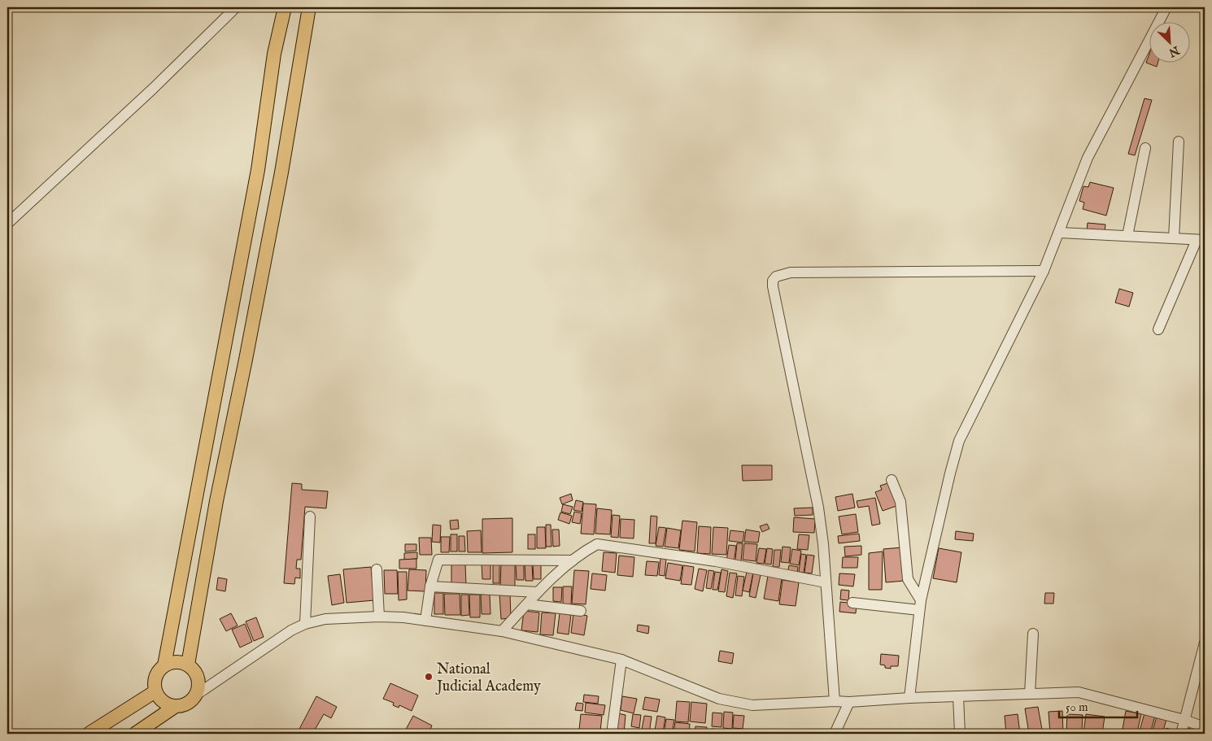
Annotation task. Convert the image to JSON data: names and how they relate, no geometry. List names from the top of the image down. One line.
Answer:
{"places":["National Judicial Academy"],"scale_bar":"50 m","north":"bottom right"}
